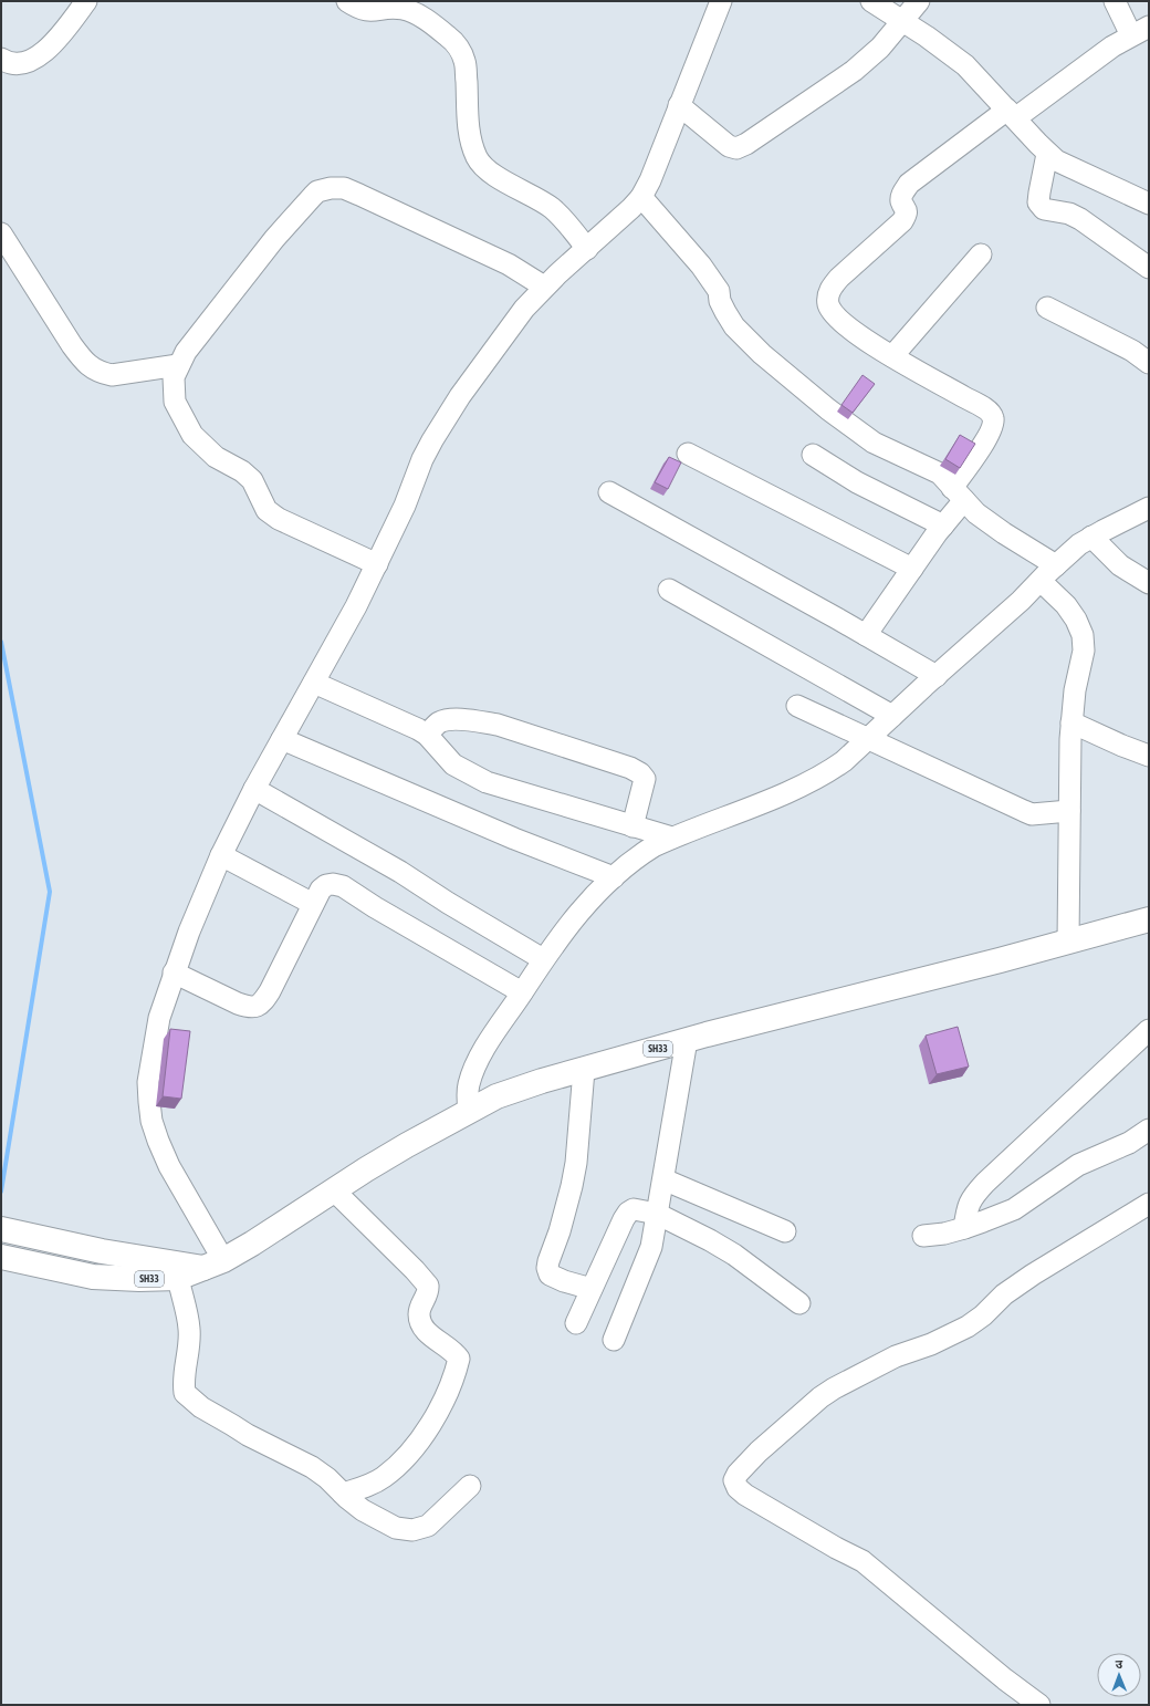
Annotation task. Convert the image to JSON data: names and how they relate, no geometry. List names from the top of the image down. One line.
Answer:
{"streets":{"main road":["SH33"]},"north":"top"}
